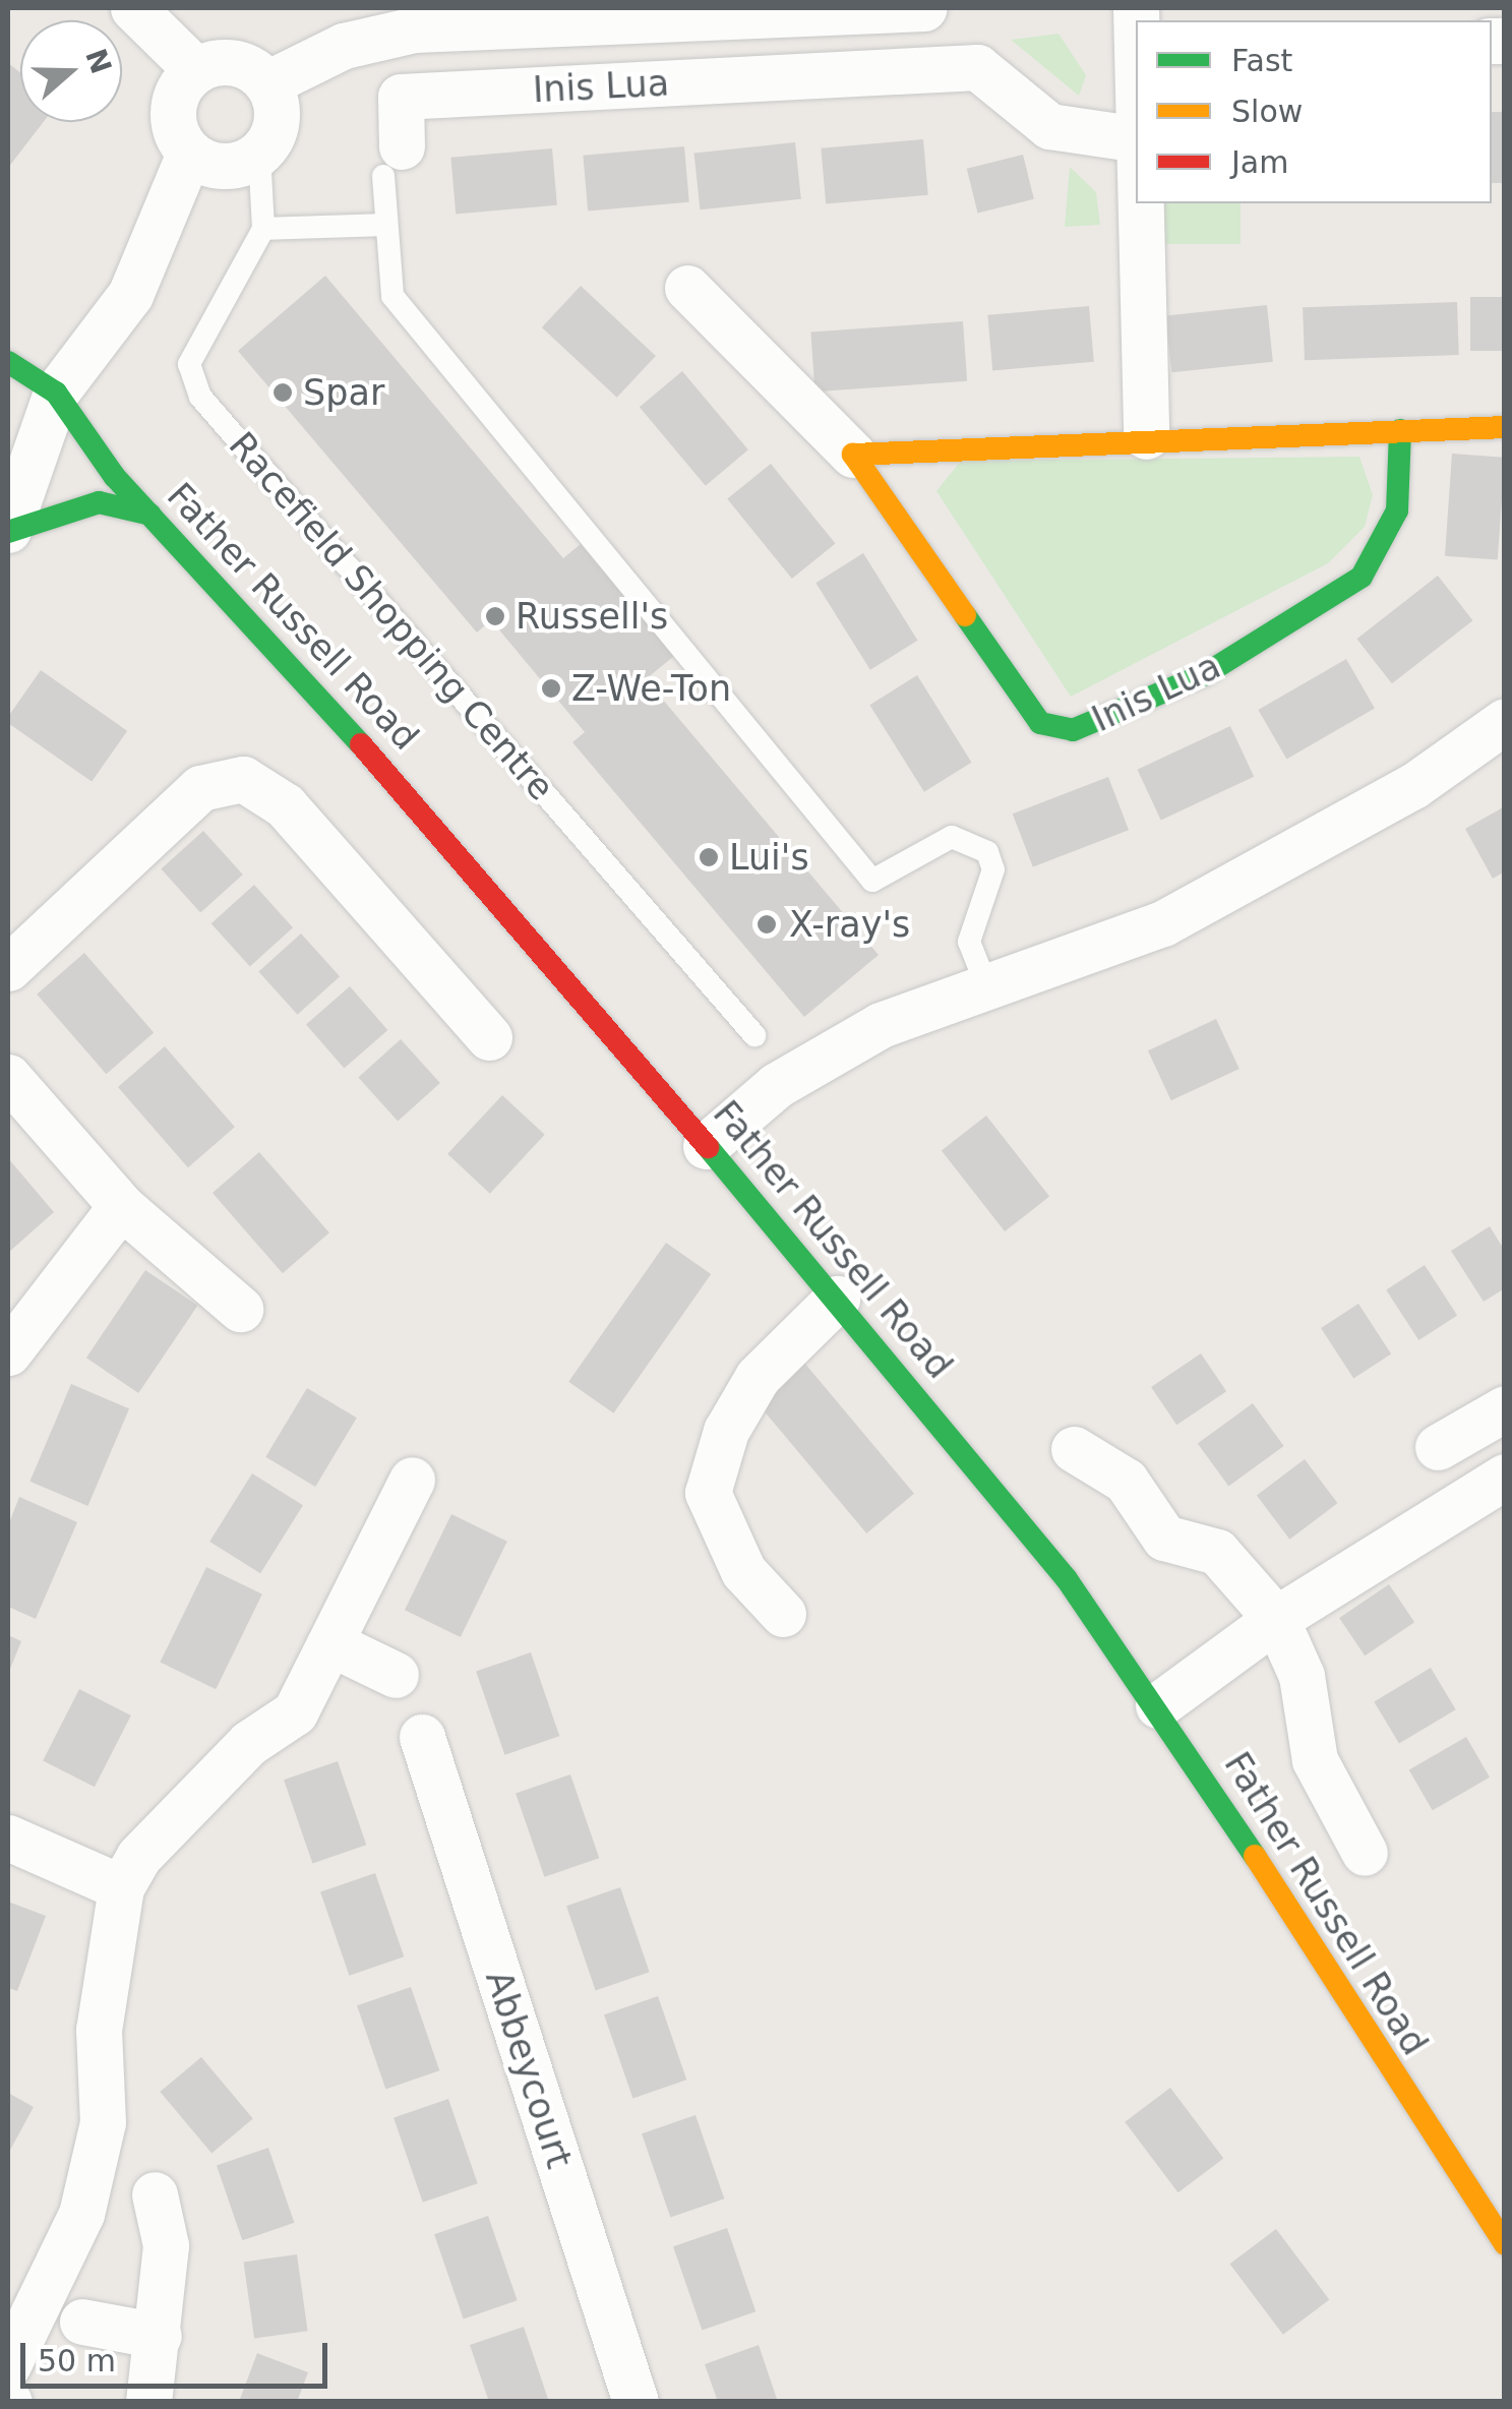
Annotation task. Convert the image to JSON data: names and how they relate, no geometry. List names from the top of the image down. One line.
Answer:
{"streets":{"street":["Inis Lua","Father Russell Road","Abbeycourt"],"lane":["Racefield Shopping Centre"]},"places":["Spar","Russell's","Z-We-Ton","Lui's","X-ray's"],"legend":["Fast","Slow","Jam"],"scale_bar":"50 m","north":"right"}
